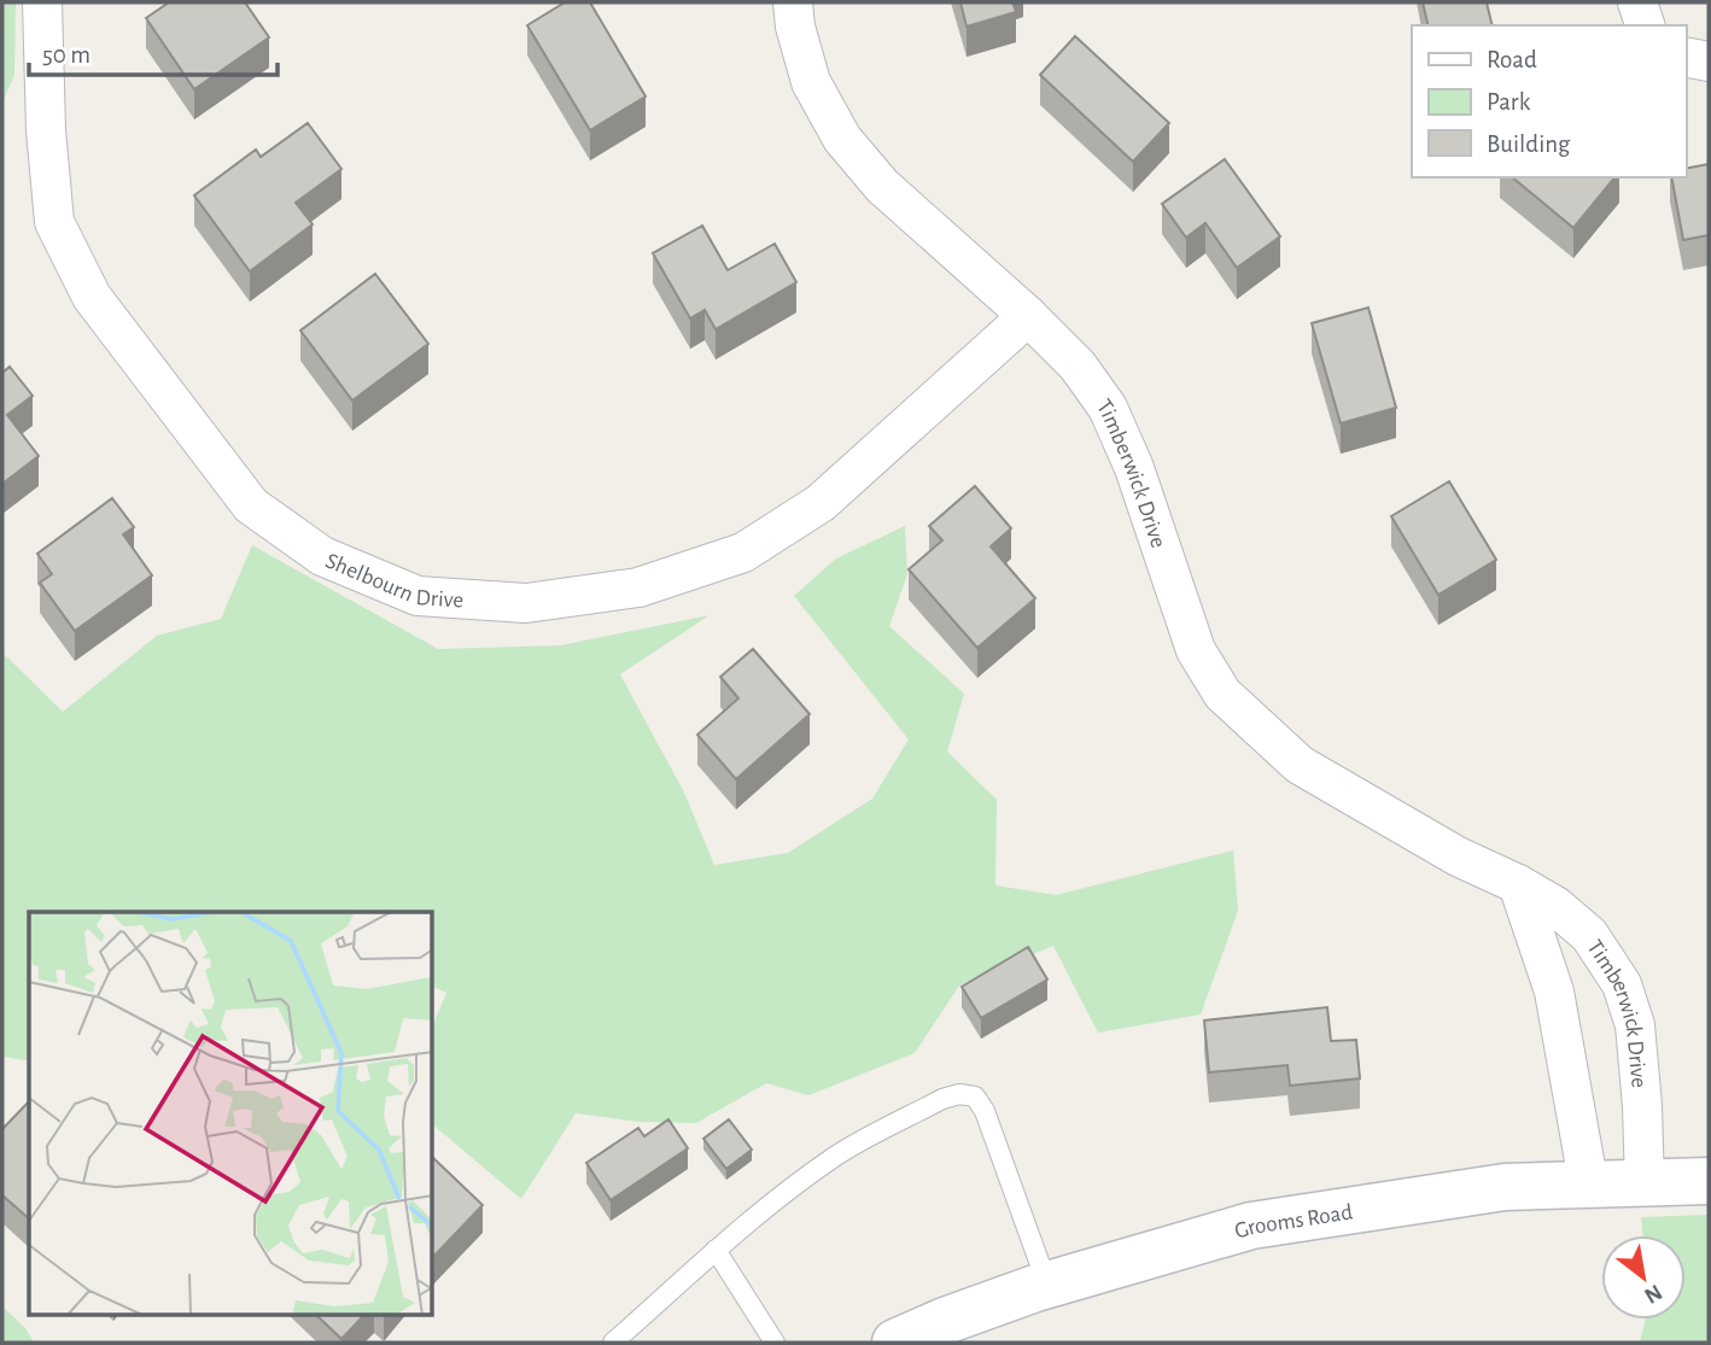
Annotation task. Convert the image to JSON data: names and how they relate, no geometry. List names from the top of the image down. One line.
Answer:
{"streets":{"street":["Timberwick Drive","Shelbourn Drive","Grooms Road"]},"crossings":[["Timberwick Drive","Shelbourn Drive"],["Timberwick Drive","Grooms Road"]],"legend":["Road","Park","Building"],"scale_bar":"50 m","north":"bottom right"}
